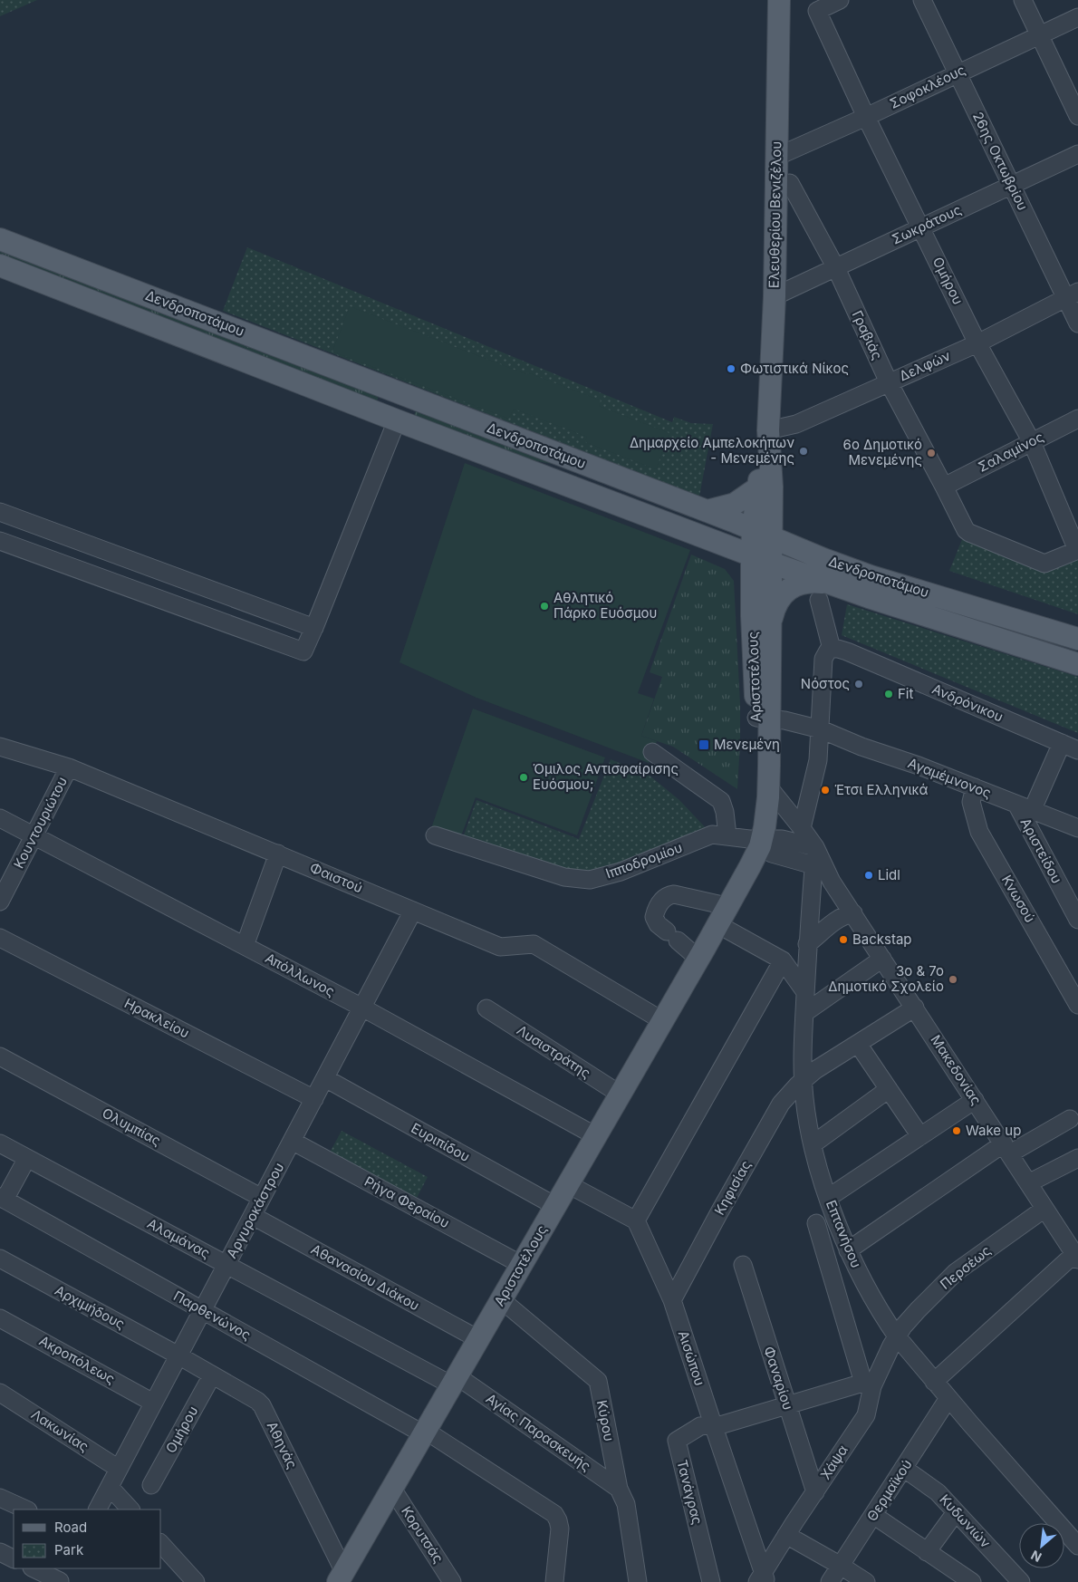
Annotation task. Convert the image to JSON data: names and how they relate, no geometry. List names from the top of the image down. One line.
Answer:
{"streets":{"main road":["Ελευθερίου Βενιζέλου","Δενδροποτάμου","Αριστοτέλους"],"street":["Σοφοκλέους","26ης Οκτωβρίου","Σωκράτους","Ομήρου","Γραβιάς","Δελφών","Σαλαμίνος","Ανδρόνικου","Αγαμέμνονος","Κουντουριώτου","Αριστείδου","Ιπποδρομίου","Φαιστού","Κνωσού","Απόλλωνος","Ηρακλείου","Λυσιστράτης","Μακεδονίας","Ολυμπίας","Ευριπίδου","Κηφισίας","Ρήγα Φεραίου","Αργυροκάστρου","Επτανήσου","Αλαμάνας","Περσέως","Αθανασίου Διάκου","Αρχιμήδους","Παρθενώνος","Αισώπου","Ακροπόλεως","Φαναρίου","Κύρου","Λακωνίας","Αγίας Παρασκευής","Αθηνάς","Χάψα","Θερμαϊκού","Τανάγρας","Κυδωνιών","Κορυτσάς"]},"crossings":[["Σοφοκλέους","26ης Οκτωβρίου"],["Σοφοκλέους","Ελευθερίου Βενιζέλου"],["Σοφοκλέους","Ομήρου"],["26ης Οκτωβρίου","Σωκράτους"],["26ης Οκτωβρίου","Δελφών"],["Ελευθερίου Βενιζέλου","Σωκράτους"],["Ελευθερίου Βενιζέλου","Δενδροποτάμου"],["Ελευθερίου Βενιζέλου","Δελφών"],["Ελευθερίου Βενιζέλου","Αριστοτέλους"],["Σωκράτους","Ομήρου"],["Σωκράτους","Γραβιάς"],["Ομήρου","Γραβιάς"],["Ομήρου","Δελφών"],["Ομήρου","Σαλαμίνος"],["Ομήρου","Αθηνάς"],["Δενδροποτάμου","Αριστοτέλους"],["Γραβιάς","Δελφών"],["Γραβιάς","Σαλαμίνος"],["Αριστοτέλους","Αγαμέμνονος"],["Αριστοτέλους","Ιπποδρομίου"],["Αριστοτέλους","Φαιστού"],["Αριστοτέλους","Απόλλωνος"],["Αριστοτέλους","Λυσιστράτης"],["Αριστοτέλους","Μακεδονίας"],["Αριστοτέλους","Ευριπίδου"],["Αριστοτέλους","Ρήγα Φεραίου"],["Αριστοτέλους","Αλαμάνας"],["Αριστοτέλους","Αθανασίου Διάκου"],["Αριστοτέλους","Παρθενώνος"],["Αριστοτέλους","Κύρου"],["Αριστοτέλους","Αγίας Παρασκευής"],["Αριστοτέλους","Αθηνάς"],["Αριστοτέλους","Κορυτσάς"],["Αγαμέμνονος","Αριστείδου"],["Αγαμέμνονος","Κνωσού"],["Κουντουριώτου","Φαιστού"],["Κουντουριώτου","Απόλλωνος"],["Ιπποδρομίου","Μακεδονίας"],["Φαιστού","Αργυροκάστρου"],["Απόλλωνος","Αργυροκάστρου"],["Ηρακλείου","Αργυροκάστρου"],["Μακεδονίας","Κηφισίας"],["Μακεδονίας","Επτανήσου"],["Μακεδονίας","Περσέως"],["Ολυμπίας","Αργυροκάστρου"],["Ευριπίδου","Αργυροκάστρου"],["Κηφισίας","Επτανήσου"],["Κηφισίας","Αισώπου"],["Ρήγα Φεραίου","Αργυροκάστρου"],["Αργυροκάστρου","Αλαμάνας"],["Αργυροκάστρου","Αθανασίου Διάκου"],["Αργυροκάστρου","Αρχιμήδους"],["Αργυροκάστρου","Παρθενώνος"],["Αργυροκάστρου","Ακροπόλεως"],["Αργυροκάστρου","Λακωνίας"],["Αργυροκάστρου","Αθηνάς"],["Επτανήσου","Περσέως"],["Επτανήσου","Χάψα"],["Επτανήσου","Θερμαϊκού"],["Αλαμάνας","Αγίας Παρασκευής"],["Περσέως","Χάψα"],["Αρχιμήδους","Αθηνάς"],["Αισώπου","Χάψα"],["Αισώπου","Τανάγρας"],["Φαναρίου","Χάψα"],["Φαναρίου","Τανάγρας"],["Κύρου","Αγίας Παρασκευής"],["Χάψα","Τανάγρας"],["Θερμαϊκού","Κυδωνιών"]],"places":{"other":["Φωτιστικά Νίκος","Δημαρχείο Αμπελοκήπων - Μενεμένης","6ο Δημοτικό Μενεμένης","Αθλητικό Πάρκο Ευόσμου","Νόστος","Fit","Όμιλος Αντισφαίρισης Ευόσμου;","Έτσι Ελληνικά","Lidl","Backstap","3ο & 7ο Δημοτικό Σχολείο","Wake up"],"transit":["Μενεμένη"]},"legend":["Road","Park"],"north":"bottom left"}
